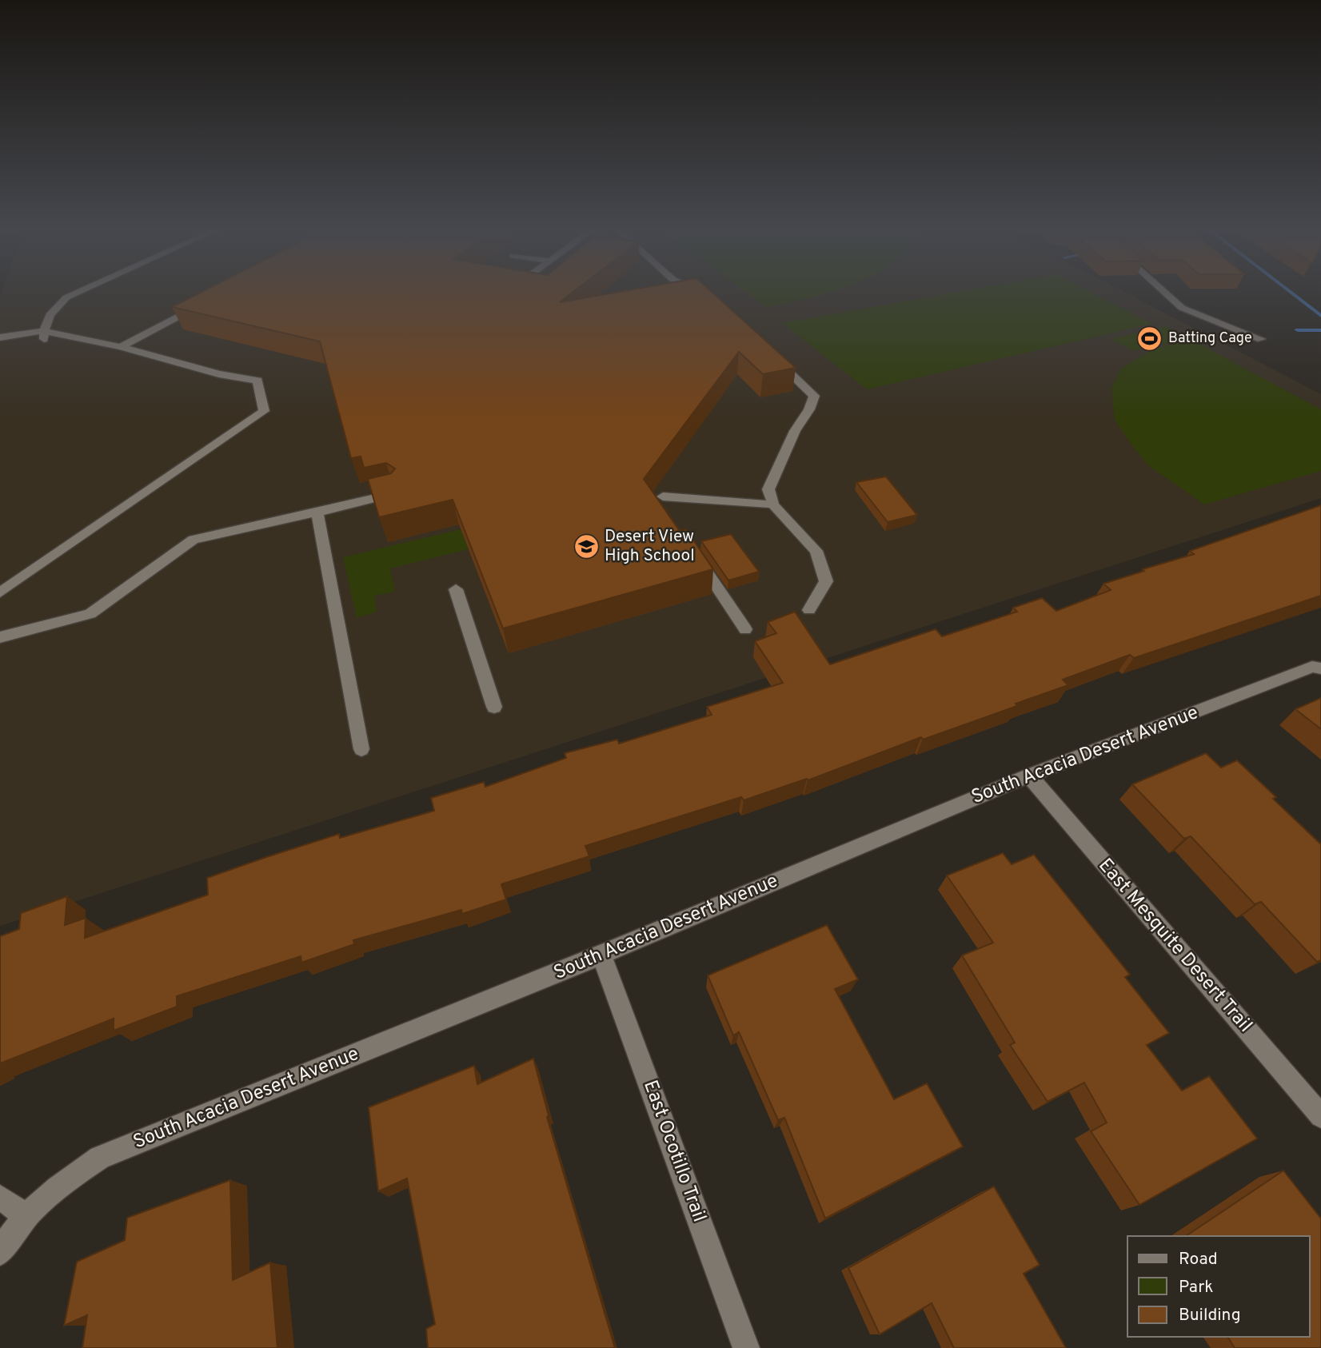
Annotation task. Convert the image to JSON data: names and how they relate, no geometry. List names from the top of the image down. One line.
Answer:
{"streets":{"street":["South Acacia Desert Avenue","East Mesquite Desert Trail","East Ocotillo Trail"]},"crossings":[["South Acacia Desert Avenue","East Mesquite Desert Trail"],["South Acacia Desert Avenue","East Ocotillo Trail"]],"places":{"sports":["Batting Cage"],"school or university":["Desert View High School"]},"legend":["Road","Park","Building"]}
